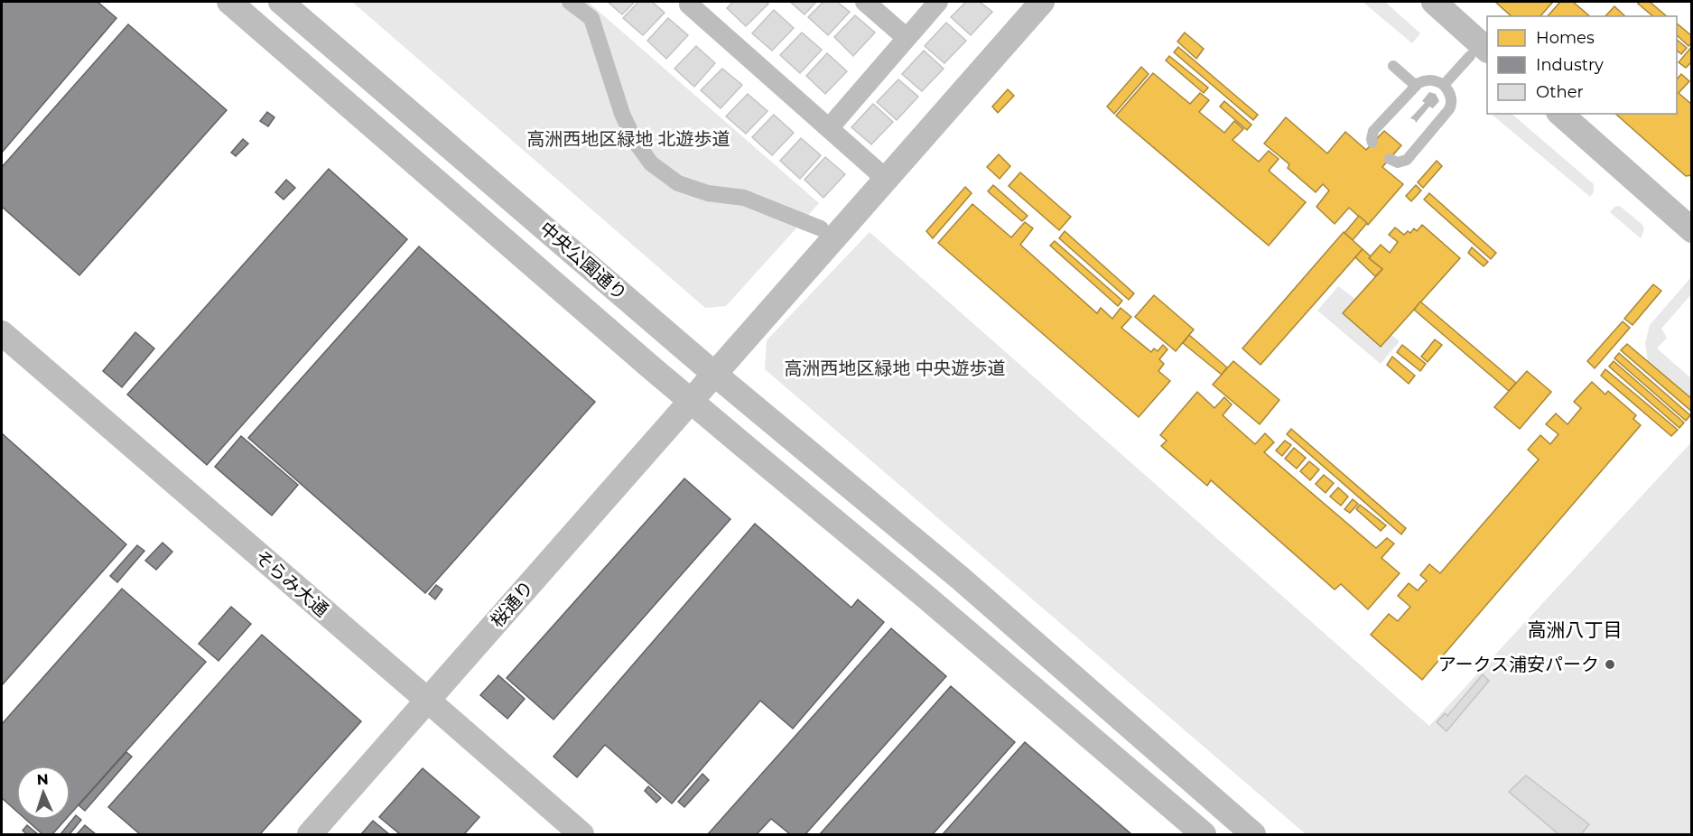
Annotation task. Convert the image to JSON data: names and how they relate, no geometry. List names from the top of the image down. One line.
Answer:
{"streets":{"street":["中央公園通り","そらみ大通","桜通り"]},"crossings":[["中央公園通り","桜通り"],["そらみ大通","桜通り"]],"districts":["高洲八丁目"],"parks":["高洲西地区緑地 北遊歩道","高洲西地区緑地 中央遊歩道"],"places":["アークス浦安パーク"],"legend":["Homes","Industry","Other"],"north":"top"}
